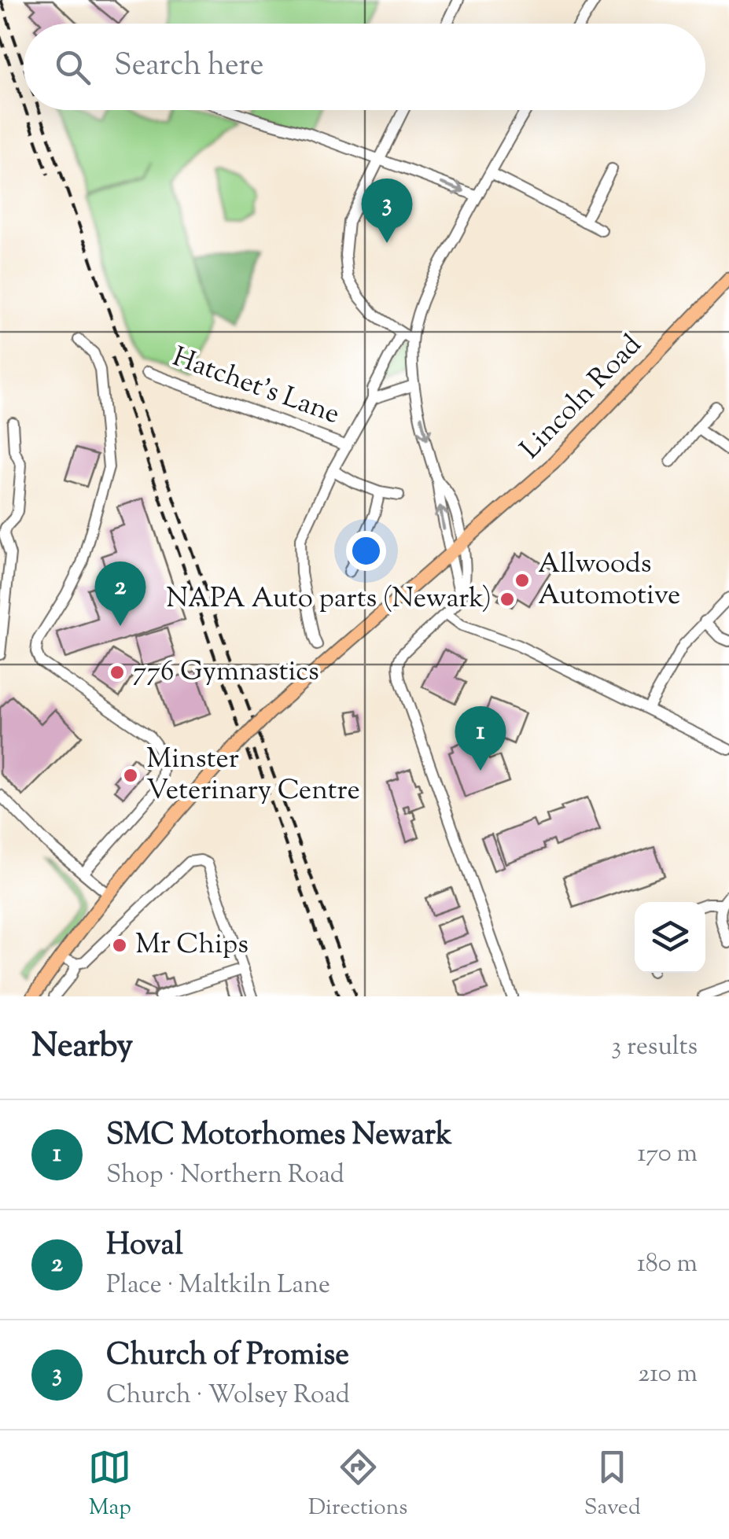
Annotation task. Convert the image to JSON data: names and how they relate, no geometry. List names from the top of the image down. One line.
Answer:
{"streets":{"main road":["Lincoln Road"],"street":["Hatchet's Lane"]},"places":["Allwoods Automotive","NAPA Auto parts (Newark)","776 Gymnastics","Minster Veterinary Centre","Mr Chips"],"page":{"search":"Search here","pins":["3","2","1"],"heading":["Nearby","3 results"],"list":[{"mark":"1","name":"SMC Motorhomes Newark","note":"Shop · Northern Road","value":"170 m"},{"mark":"2","name":"Hoval","note":"Place · Maltkiln Lane","value":"180 m"},{"mark":"3","name":"Church of Promise","note":"Church · Wolsey Road","value":"210 m"}],"nav":["Map","Directions","Saved"]}}
